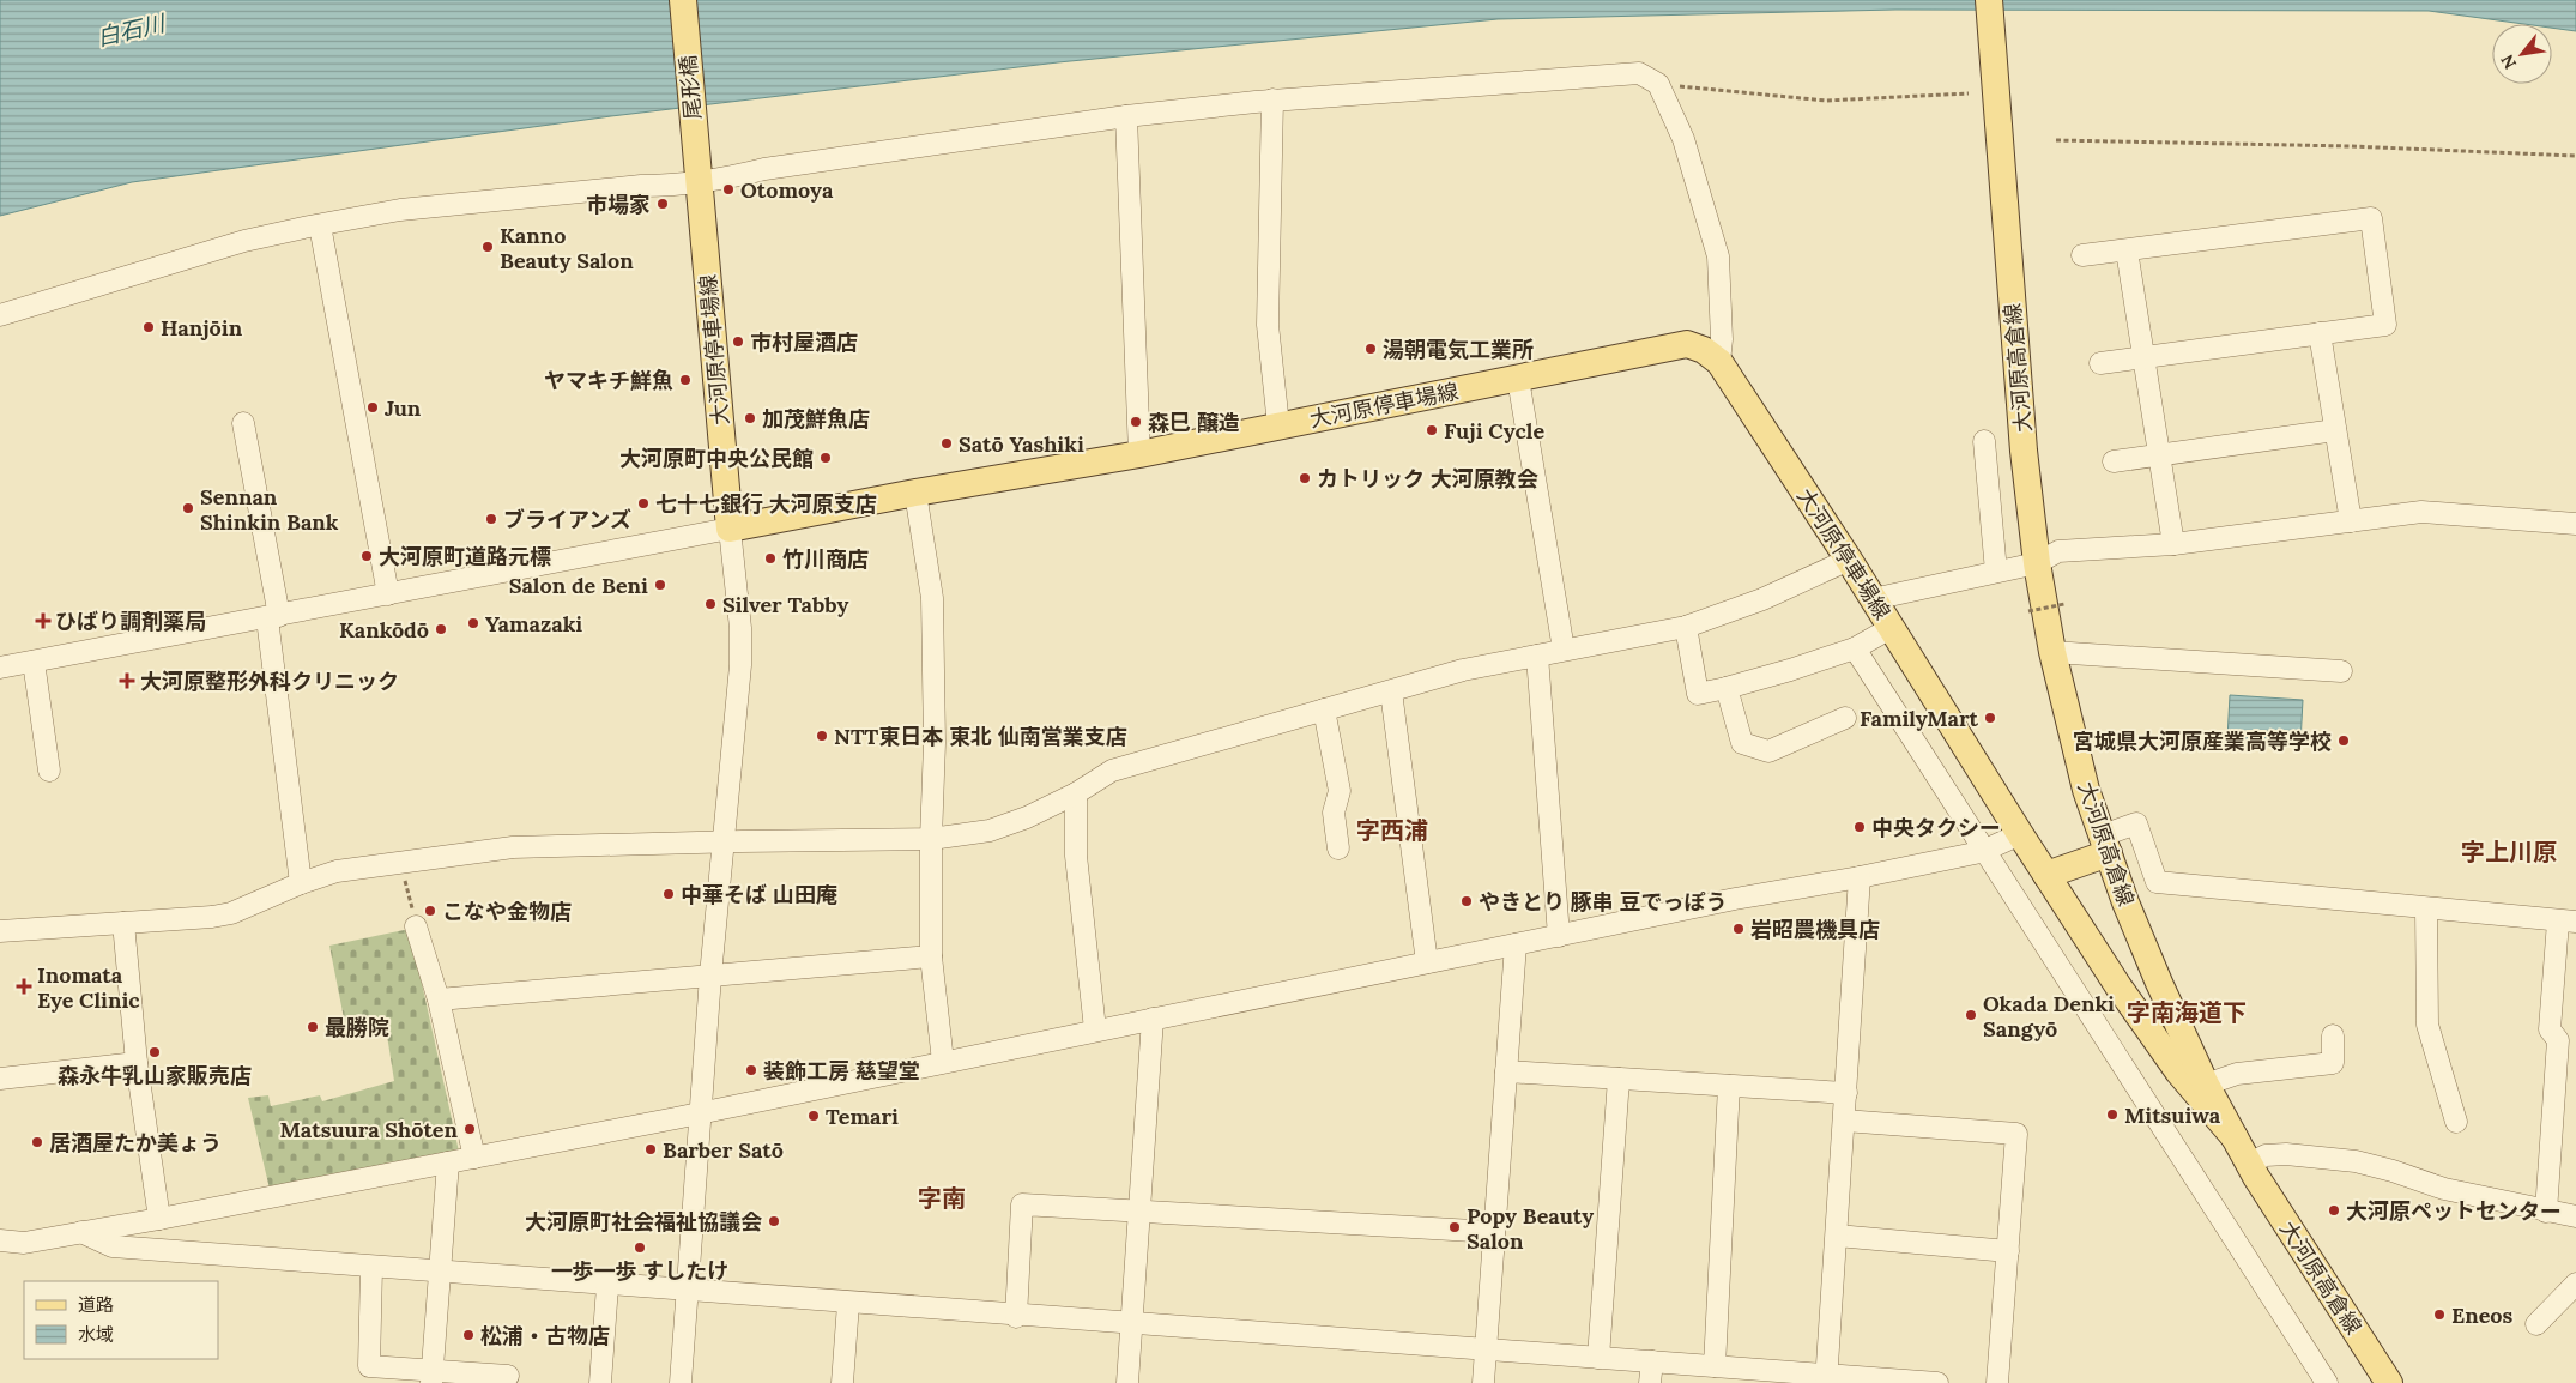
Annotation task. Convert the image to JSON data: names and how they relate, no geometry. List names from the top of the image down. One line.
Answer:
{"streets":{"main road":["尾形橋","大河原停車場線","大河原高倉線"]},"crossings":[["尾形橋","大河原停車場線"],["大河原停車場線","大河原高倉線"]],"districts":["字西浦","字上川原","字南海道下","字南"],"water":["白石川"],"places":{"other":["Otomoya","市場家","Kanno Beauty Salon","Hanjōin","市村屋酒店","湯朝電気工業所","ヤマキチ鮮魚","Jun","加茂鮮魚店","森巳 醸造","Fuji Cycle","Satō Yashiki","大河原町中央公民館","カトリック 大河原教会","七十七銀行 大河原支店","Sennan Shinkin Bank","ブライアンズ","大河原町道路元標","竹川商店","Salon de Beni","Silver Tabby","Yamazaki","Kankōdō","FamilyMart","NTT東日本 東北 仙南営業支店","宮城県大河原産業高等学校","中央タクシー","中華そば 山田庵","やきとり 豚串 豆でっぽう","こなや金物店","岩昭農機具店","Okada Denki Sangyō","最勝院","森永牛乳山家販売店","装飾工房 慈望堂","Mitsuiwa","Temari","Matsuura Shōten","居酒屋たか美ょう","Barber Satō","大河原ペットセンター","大河原町社会福祉協議会","Popy Beauty Salon","一歩一歩 すしたけ","Eneos","松浦・古物店"],"health":["ひばり調剤薬局","大河原整形外科クリニック","Inomata Eye Clinic"]},"legend":["道路","水域"],"north":"bottom left"}
